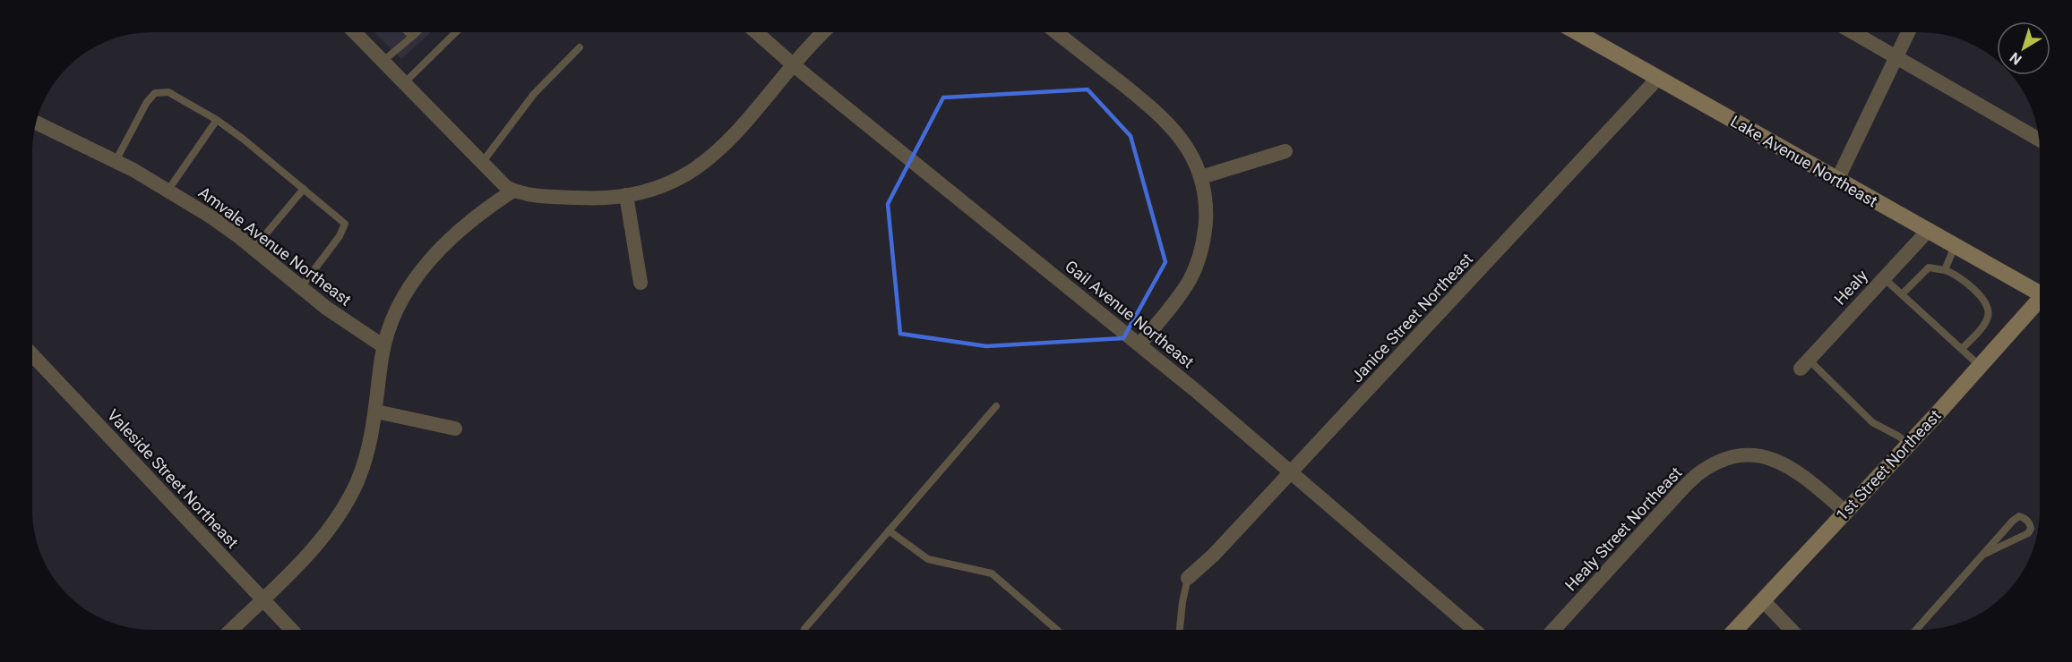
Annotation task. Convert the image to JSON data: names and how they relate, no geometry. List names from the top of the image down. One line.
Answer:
{"streets":{"street":["Lake Avenue Northeast","Amvale Avenue Northeast","Healy","Gail Avenue Northeast","Janice Street Northeast","1st Street Northeast","Valeside Street Northeast","Healy Street Northeast"]},"crossings":[["Lake Avenue Northeast","Healy"],["Lake Avenue Northeast","Janice Street Northeast"],["Gail Avenue Northeast","Janice Street Northeast"],["1st Street Northeast","Healy Street Northeast"]],"north":"bottom left"}
